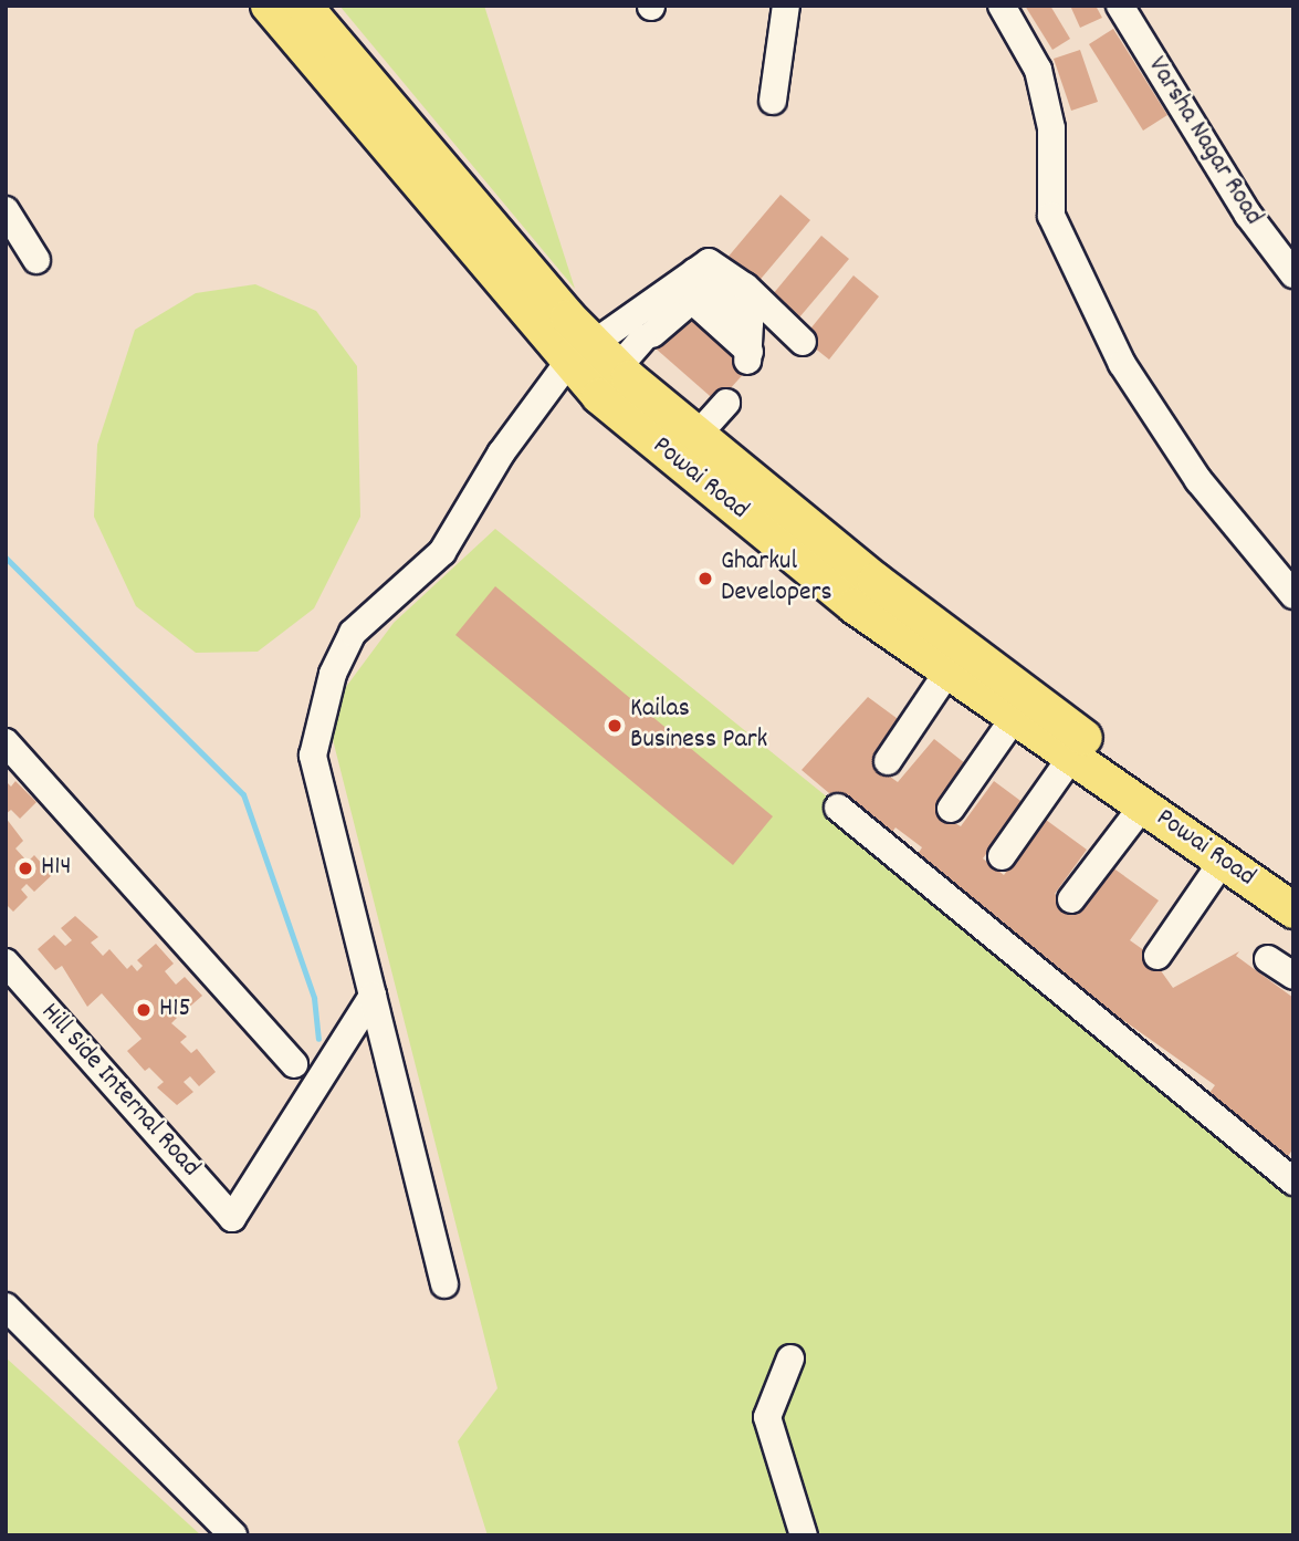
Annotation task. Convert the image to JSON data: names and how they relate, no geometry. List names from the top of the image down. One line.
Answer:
{"streets":{"main road":["Powai Road"],"street":["Varsha Nagar Road","Hill Side Internal Road"]},"places":["Gharkul Developers","Kailas Business Park","H14","H15"]}
